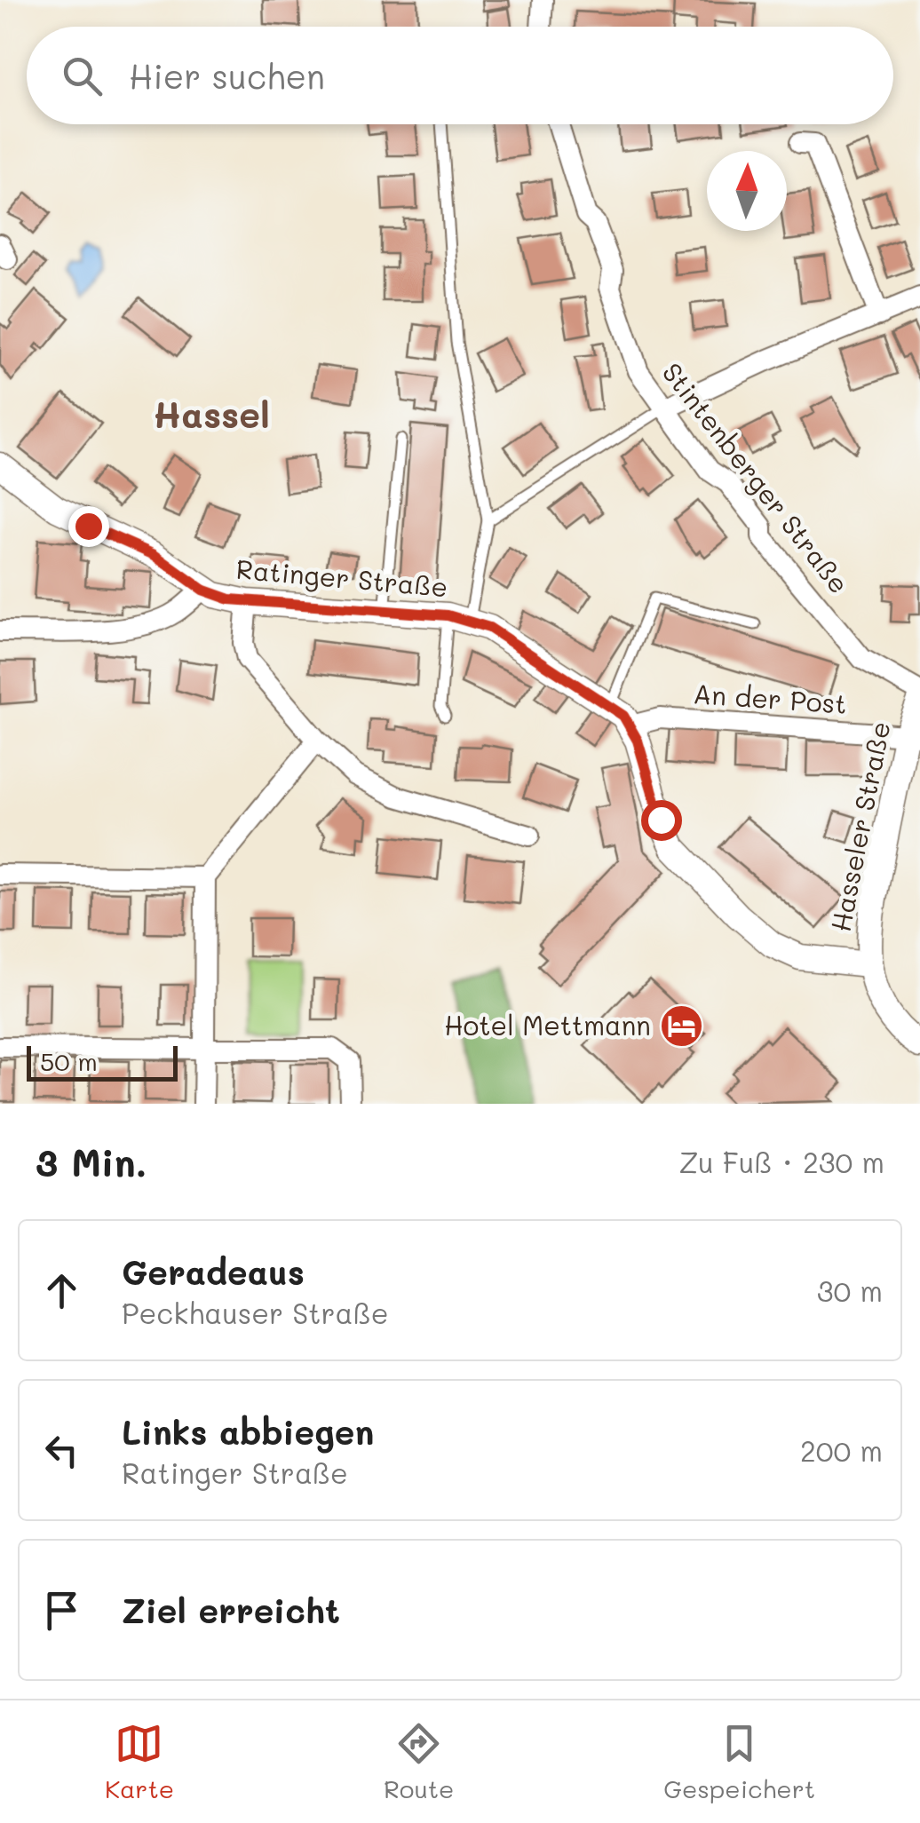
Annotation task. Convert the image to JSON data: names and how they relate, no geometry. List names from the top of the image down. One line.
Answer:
{"streets":{"street":["Stintenberger Straße","Ratinger Straße","An der Post","Hasseler Straße"]},"crossings":[["Ratinger Straße","An der Post"],["An der Post","Hasseler Straße"]],"districts":["Hassel"],"places":{"hotel":["Hotel Mettmann"]},"scale_bar":"50 m","north":"top","page":{"search":"Hier suchen","scale":"50 m","heading":["3 Min.","Zu Fuß · 230 m"],"list":[["Geradeaus","Peckhauser Straße","30 m"],["Links abbiegen","Ratinger Straße","200 m"],"Ziel erreicht"],"nav":["Karte","Route","Gespeichert"]}}
